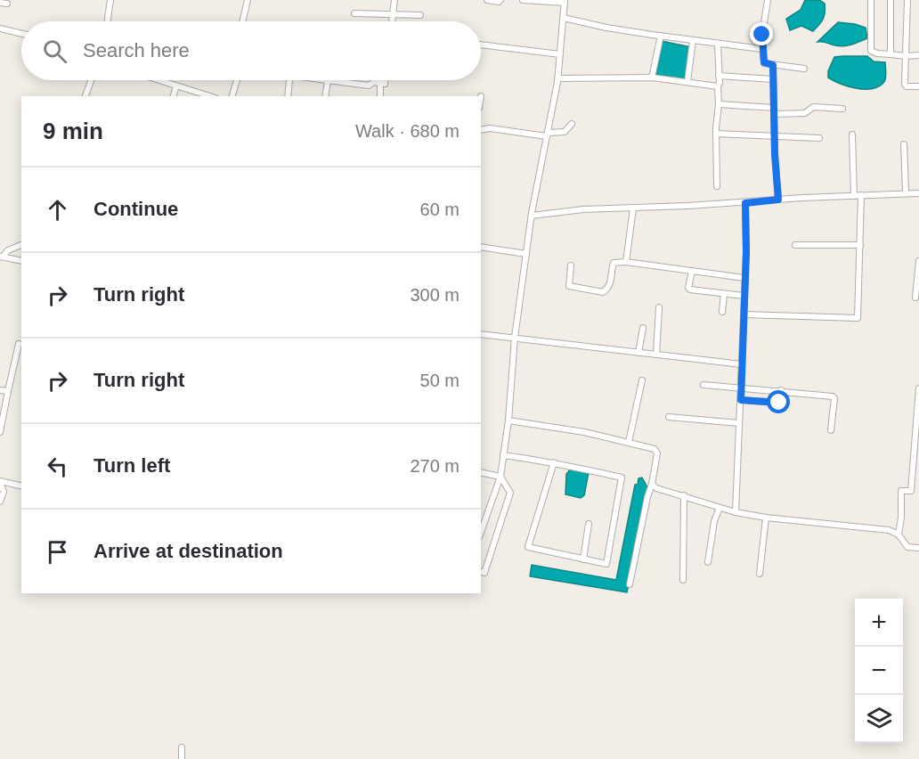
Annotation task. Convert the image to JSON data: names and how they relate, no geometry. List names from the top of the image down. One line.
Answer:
{"page":{"search":"Search here","heading":["9 min","Walk · 680 m"],"list":[["Continue","60 m"],["Turn right","300 m"],["Turn right","50 m"],["Turn left","270 m"],"Arrive at destination"],"map_buttons":["+","−"]}}
